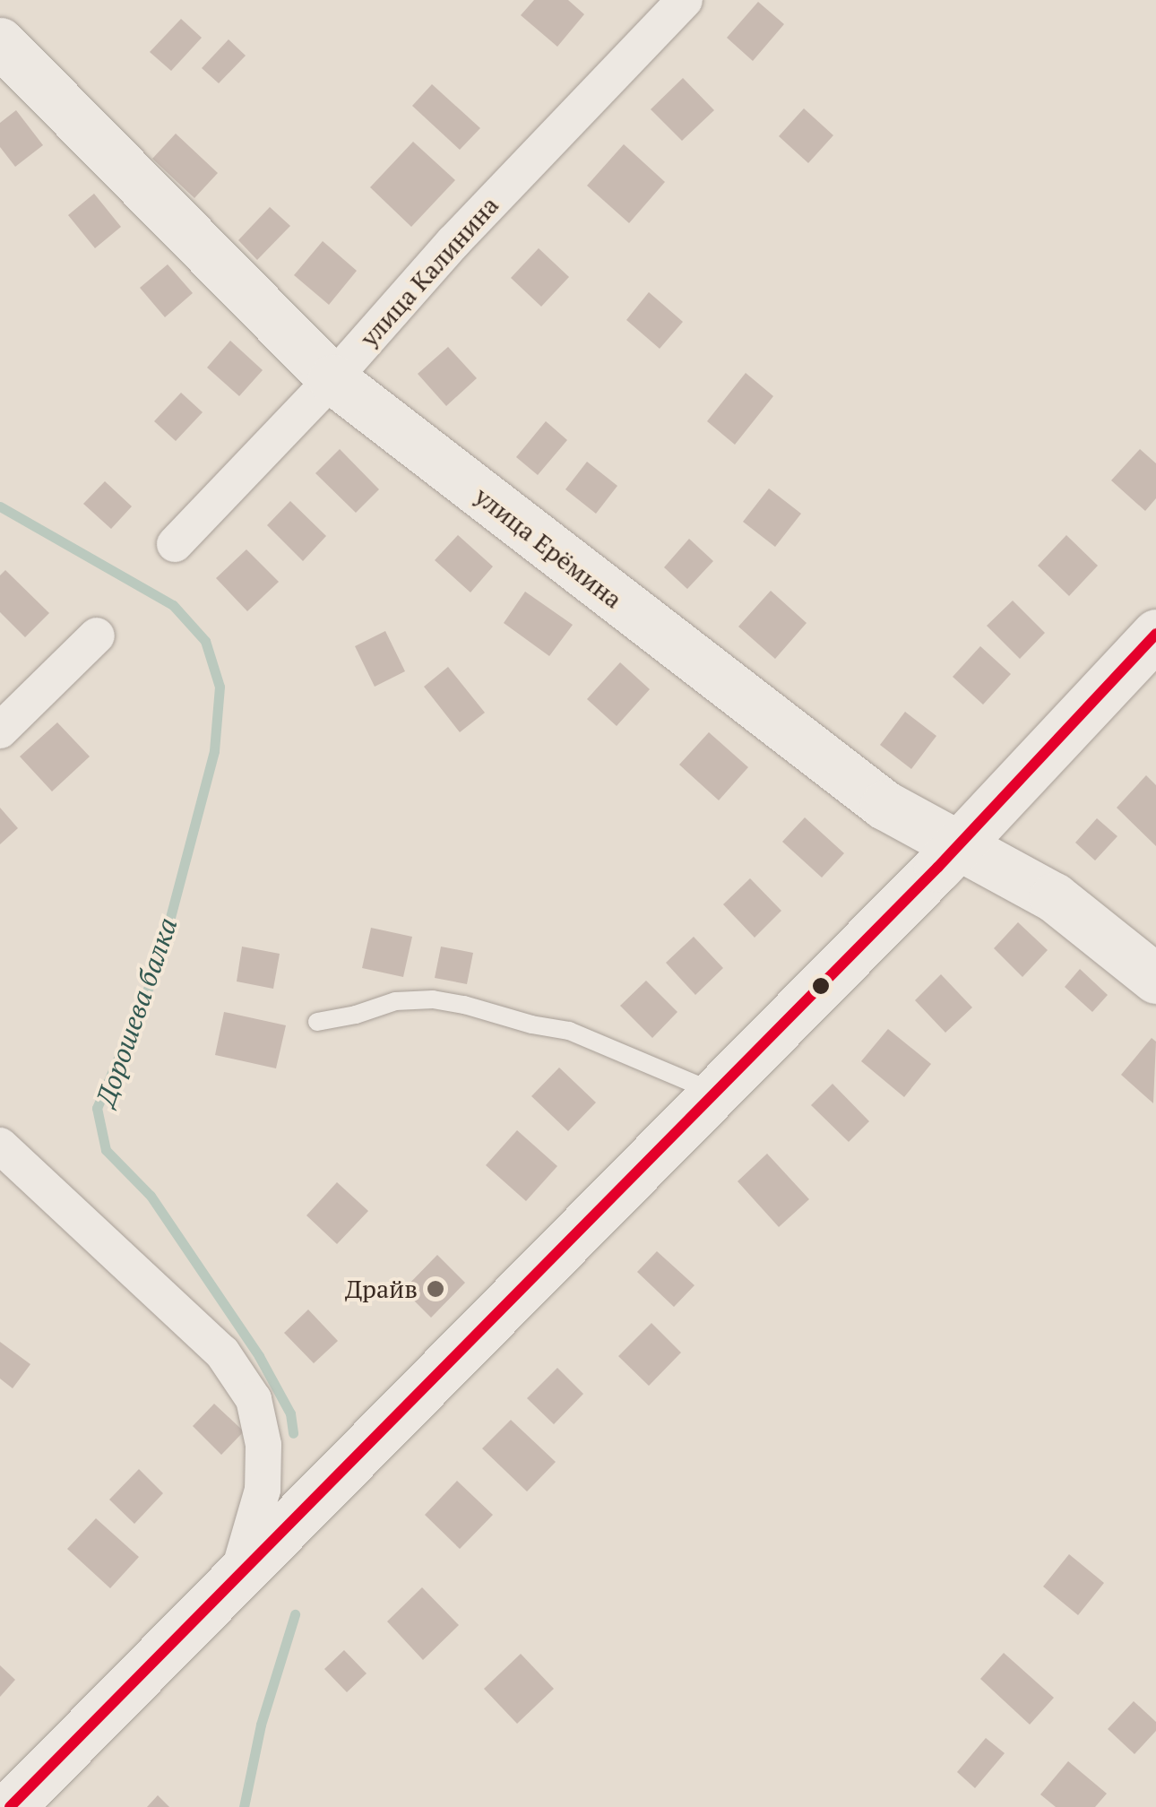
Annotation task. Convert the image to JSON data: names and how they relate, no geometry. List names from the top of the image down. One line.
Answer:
{"streets":{"street":["улица Калинина","улица Ерёмина"]},"crossings":[["улица Калинина","улица Ерёмина"]],"water":["Дорошева балка"],"places":["Драйв"]}
